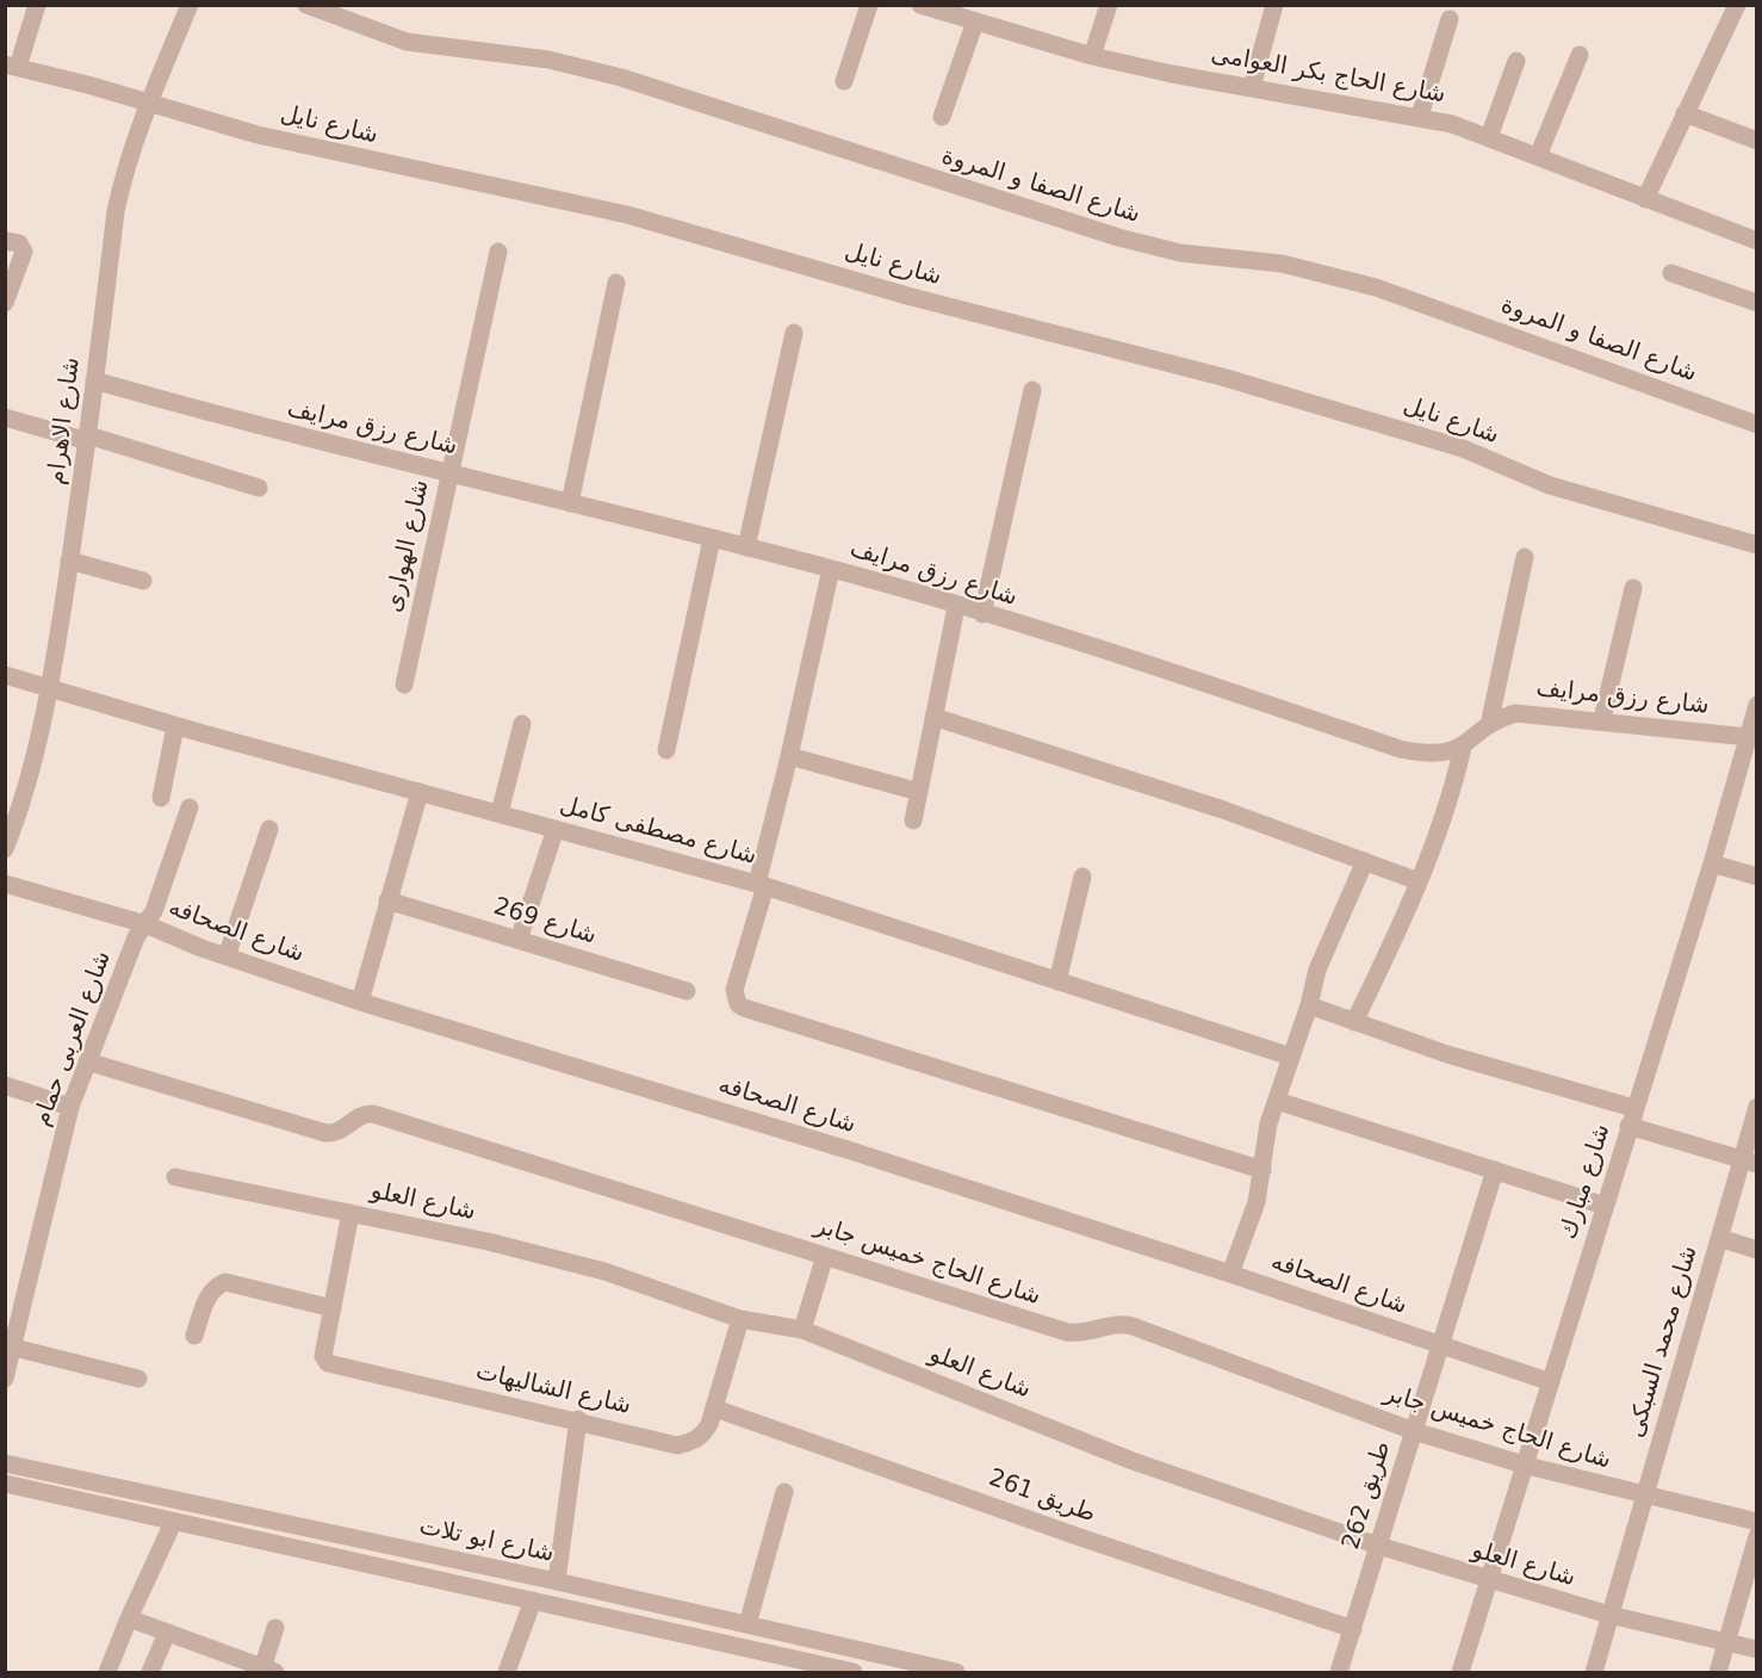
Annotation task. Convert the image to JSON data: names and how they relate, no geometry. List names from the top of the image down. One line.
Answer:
{"streets":{"street":["شارع الحاج بكر العوامى","شارع نايل","شارع الصفا و المروة","شارع الاهرام","شارع رزق مرايف","شارع الهوارى","شارع مصطفى كامل","شارع 269","شارع الصحافه","شارع العربى حمام","شارع مبارك","شارع العلو","شارع الحاج خميس جابر","شارع محمد السبكى","شارع الشاليهات","طريق 262","طريق 261","شارع ابو تلات"]},"crossings":[["شارع نايل","شارع الاهرام"],["شارع الاهرام","شارع رزق مرايف"],["شارع الاهرام","شارع مصطفى كامل"],["شارع رزق مرايف","شارع الهوارى"],["شارع رزق مرايف","شارع مبارك"],["شارع الصحافه","شارع العربى حمام"],["شارع الصحافه","شارع مبارك"],["شارع الصحافه","طريق 262"],["شارع العربى حمام","شارع الحاج خميس جابر"],["شارع مبارك","شارع العلو"],["شارع مبارك","شارع الحاج خميس جابر"],["شارع العلو","شارع محمد السبكى"],["شارع العلو","شارع الشاليهات"],["شارع العلو","طريق 262"],["شارع الحاج خميس جابر","شارع محمد السبكى"],["شارع الحاج خميس جابر","طريق 262"],["شارع الشاليهات","طريق 261"],["طريق 262","طريق 261"]]}
